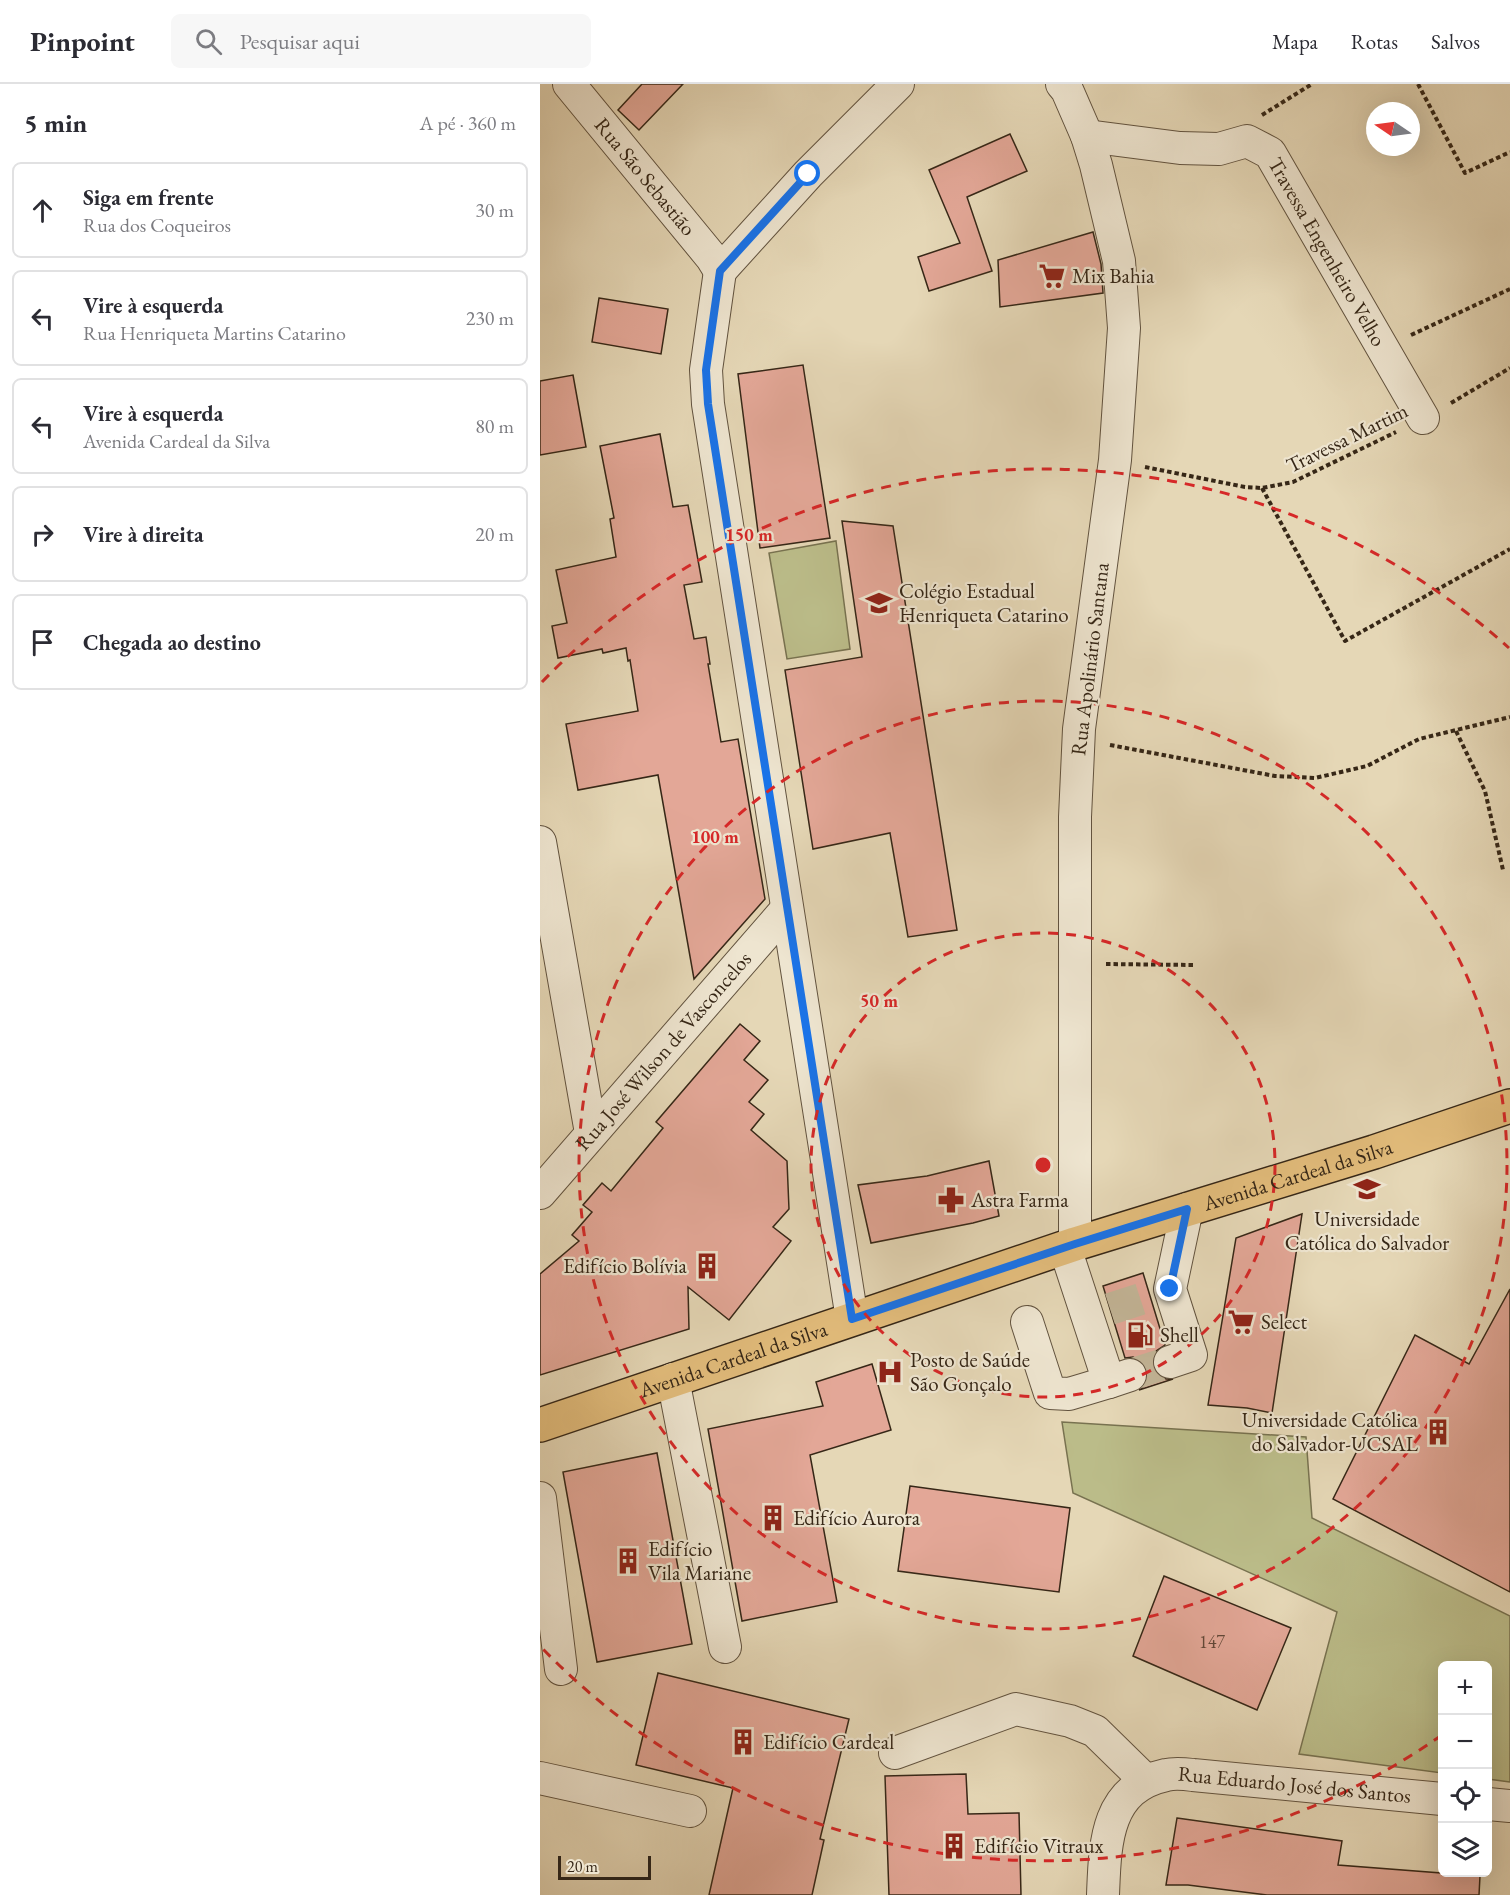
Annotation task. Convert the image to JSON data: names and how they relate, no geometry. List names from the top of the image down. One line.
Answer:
{"streets":{"main road":["Avenida Cardeal da Silva"],"street":["Rua São Sebastião","Travessa Engenheiro Velho","Rua Apolinário Santana","Rua José Wilson de Vasconcelos","Rua Eduardo José dos Santos"],"path":["Travessa Martim"]},"crossings":[["Travessa Engenheiro Velho","Travessa Martim"],["Travessa Engenheiro Velho","Rua Apolinário Santana"],["Travessa Martim","Rua Apolinário Santana"],["Rua Apolinário Santana","Avenida Cardeal da Silva"]],"places":{"supermarket":["Mix Bahia","Select"],"school or university":["Colégio Estadual Henriqueta Catarino","Universidade Católica do Salvador"],"pharmacy":["Astra Farma"],"building":["Edifício Bolívia","Universidade Católica do Salvador-UCSAL","Edifício Aurora","Edifício Vila Mariane","Edifício Cardeal","Edifício Vitraux"],"fuel station":["Shell"],"hospital":["Posto de Saúde São Gonçalo"]},"house_numbers":["147"],"scale_bar":"20 m","north":"left","page":{"header":"Pinpoint","search":"Pesquisar aqui","nav":["Mapa","Rotas","Salvos"],"heading":["5 min","A pé · 360 m"],"list":[["Siga em frente","Rua dos Coqueiros","30 m"],["Vire à esquerda","Rua Henriqueta Martins Catarino","230 m"],["Vire à esquerda","Avenida Cardeal da Silva","80 m"],["Vire à direita","20 m"],"Chegada ao destino"],"map_buttons":["+","−"],"scale":"20 m"},"rings":["150 m","100 m","50 m"]}
